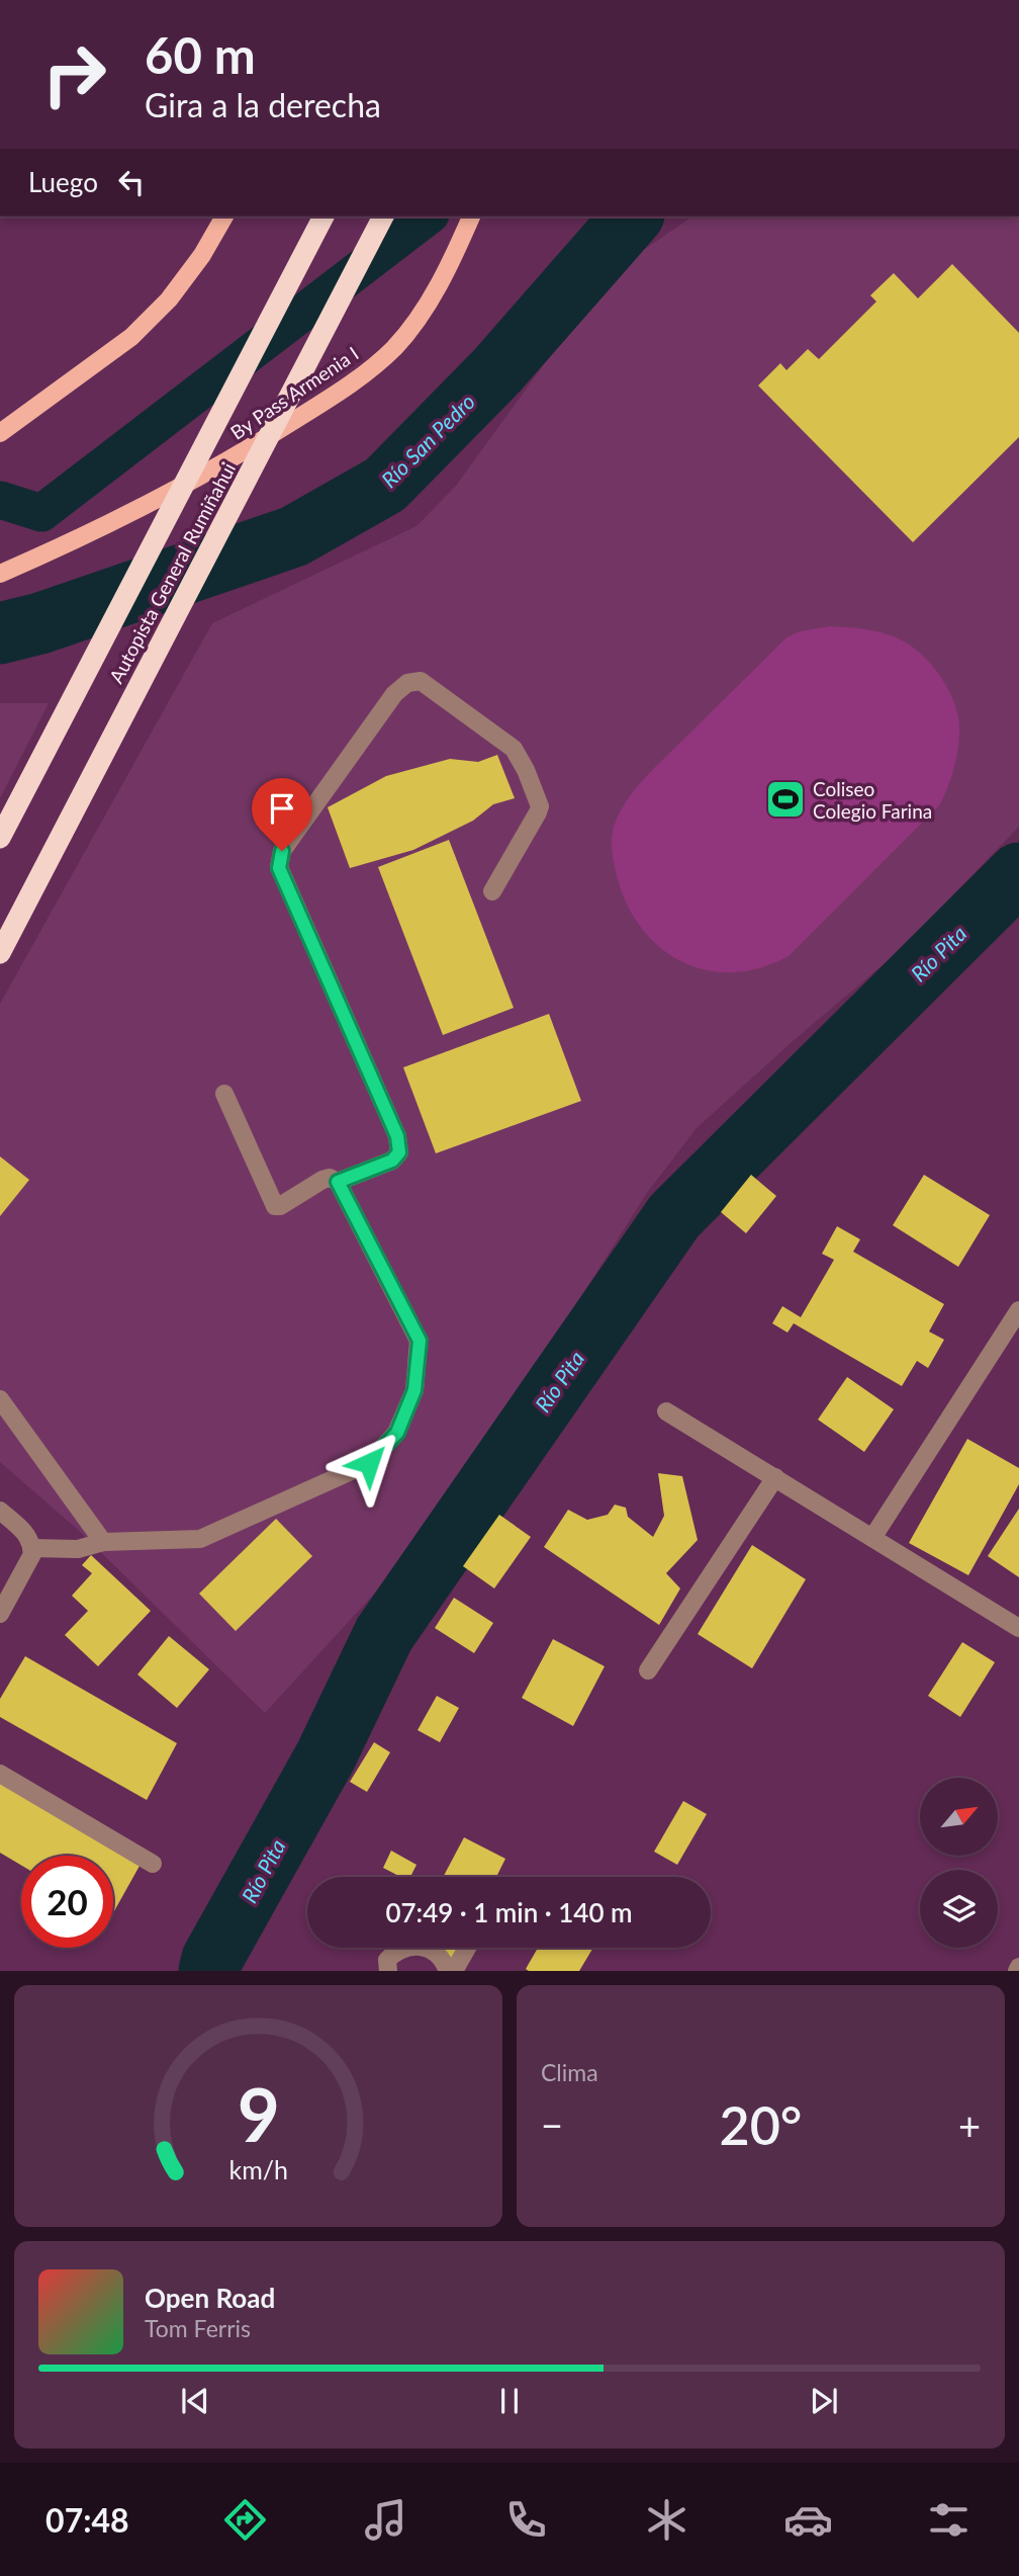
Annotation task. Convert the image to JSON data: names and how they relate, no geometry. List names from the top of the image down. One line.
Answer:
{"streets":{"highway":["Autopista General Rumiñahui"],"main road":["By Pass Armenia I"]},"water":["Río San Pedro","Río Pita"],"places":{"sports":["Coliseo Colegio Farina"]},"north":"top right","page":{"turn":["60 m","Gira a la derecha"],"then":"Luego","limit":"20","trip":"07:49 · 1 min · 140 m","tile":"Clima","heat":["−","20°","+"],"song":["Open Road","Tom Ferris"],"tabs":"07:48","gauge":["9","km/h"]}}
